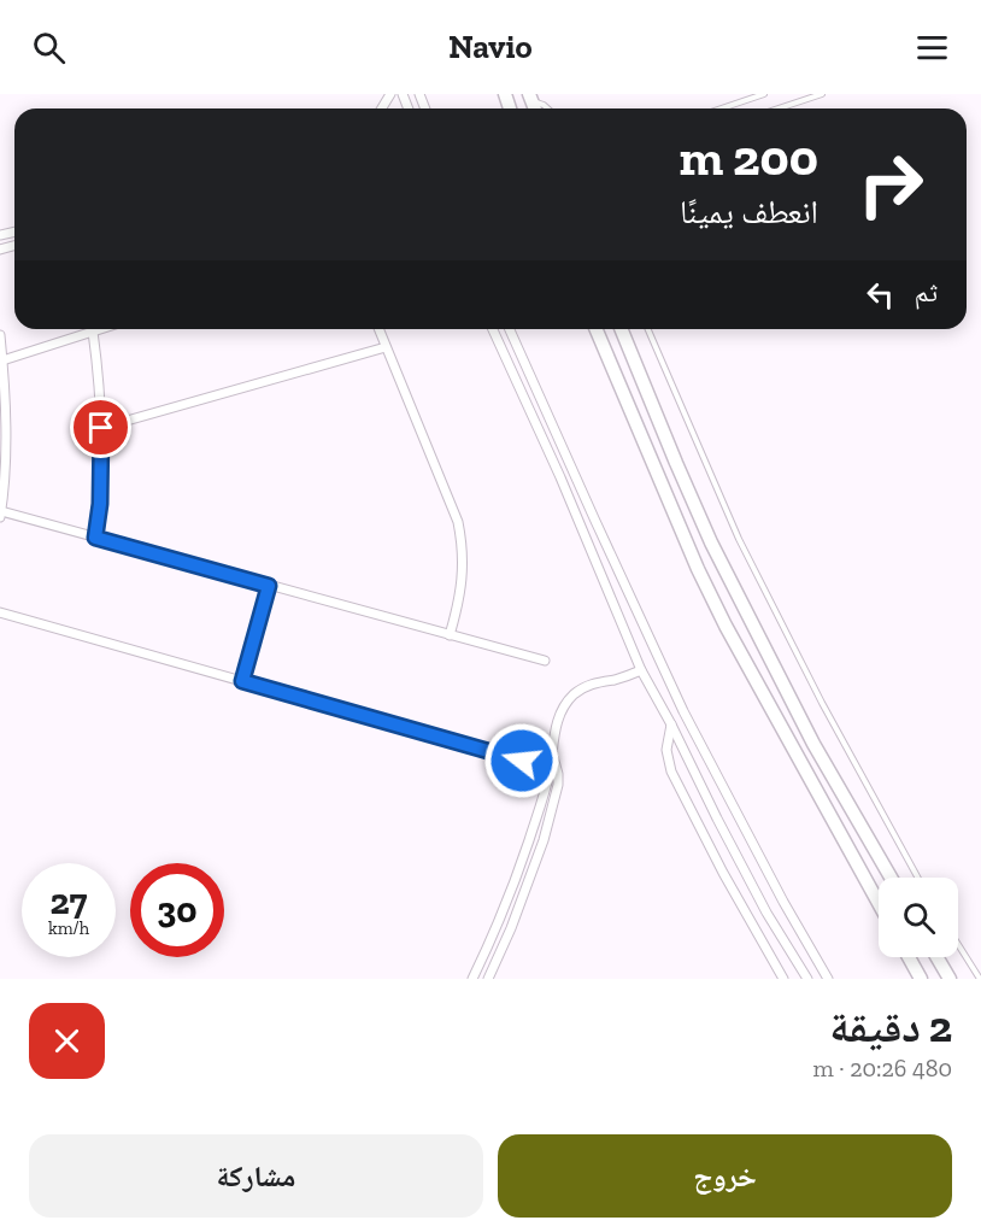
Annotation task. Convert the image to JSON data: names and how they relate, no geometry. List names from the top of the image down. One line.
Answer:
{"page":{"header":"Navio","turn":["200 m","انعطف يمينًا"],"then":"ثم","speed":"27 km/h","limit":"30","heading":["2 دقيقة","480 m · 20:26"],"buttons":["خروج","مشاركة"]}}
